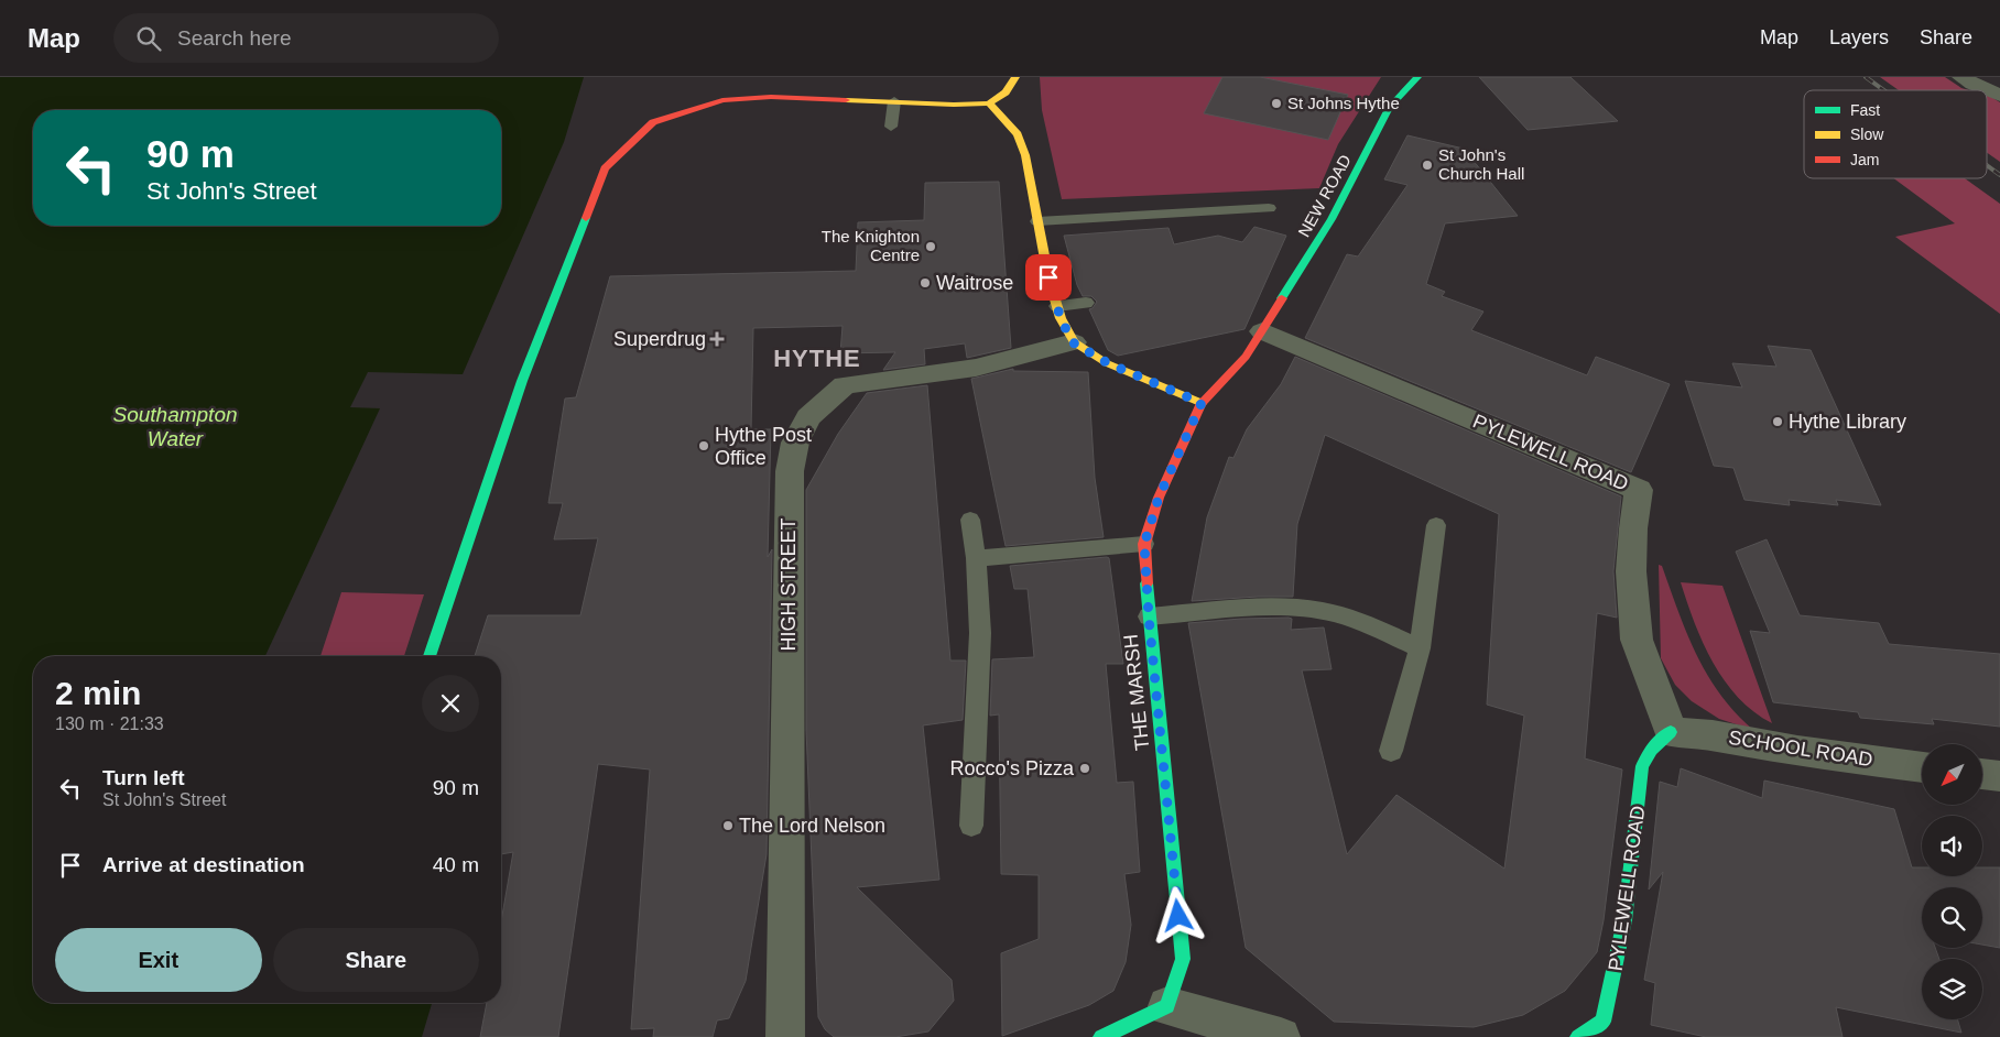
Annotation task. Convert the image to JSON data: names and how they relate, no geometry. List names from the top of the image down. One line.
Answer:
{"streets":{"street":["NEW ROAD","PYLEWELL ROAD","HIGH STREET","THE MARSH","SCHOOL ROAD"]},"crossings":[["NEW ROAD","PYLEWELL ROAD"],["NEW ROAD","THE MARSH"],["PYLEWELL ROAD","THE MARSH"],["PYLEWELL ROAD","SCHOOL ROAD"]],"districts":["HYTHE"],"water":["Southampton Water"],"places":{"other":["St Johns Hythe","St John's Church Hall","The Knighton Centre","Waitrose","Hythe Library","Hythe Post Office","Rocco's Pizza","The Lord Nelson"],"health":["Superdrug"]},"legend":["Fast","Slow","Jam"],"north":"bottom left","page":{"header":"Map","search":"Search here","nav":["Map","Layers","Share"],"turn":["90 m","St John's Street"],"heading":["2 min","130 m · 21:33"],"list":[{"name":"Turn left","note":"St John's Street","value":"90 m"},{"name":"Arrive at destination","value":"40 m"}],"buttons":["Exit","Share"]}}
